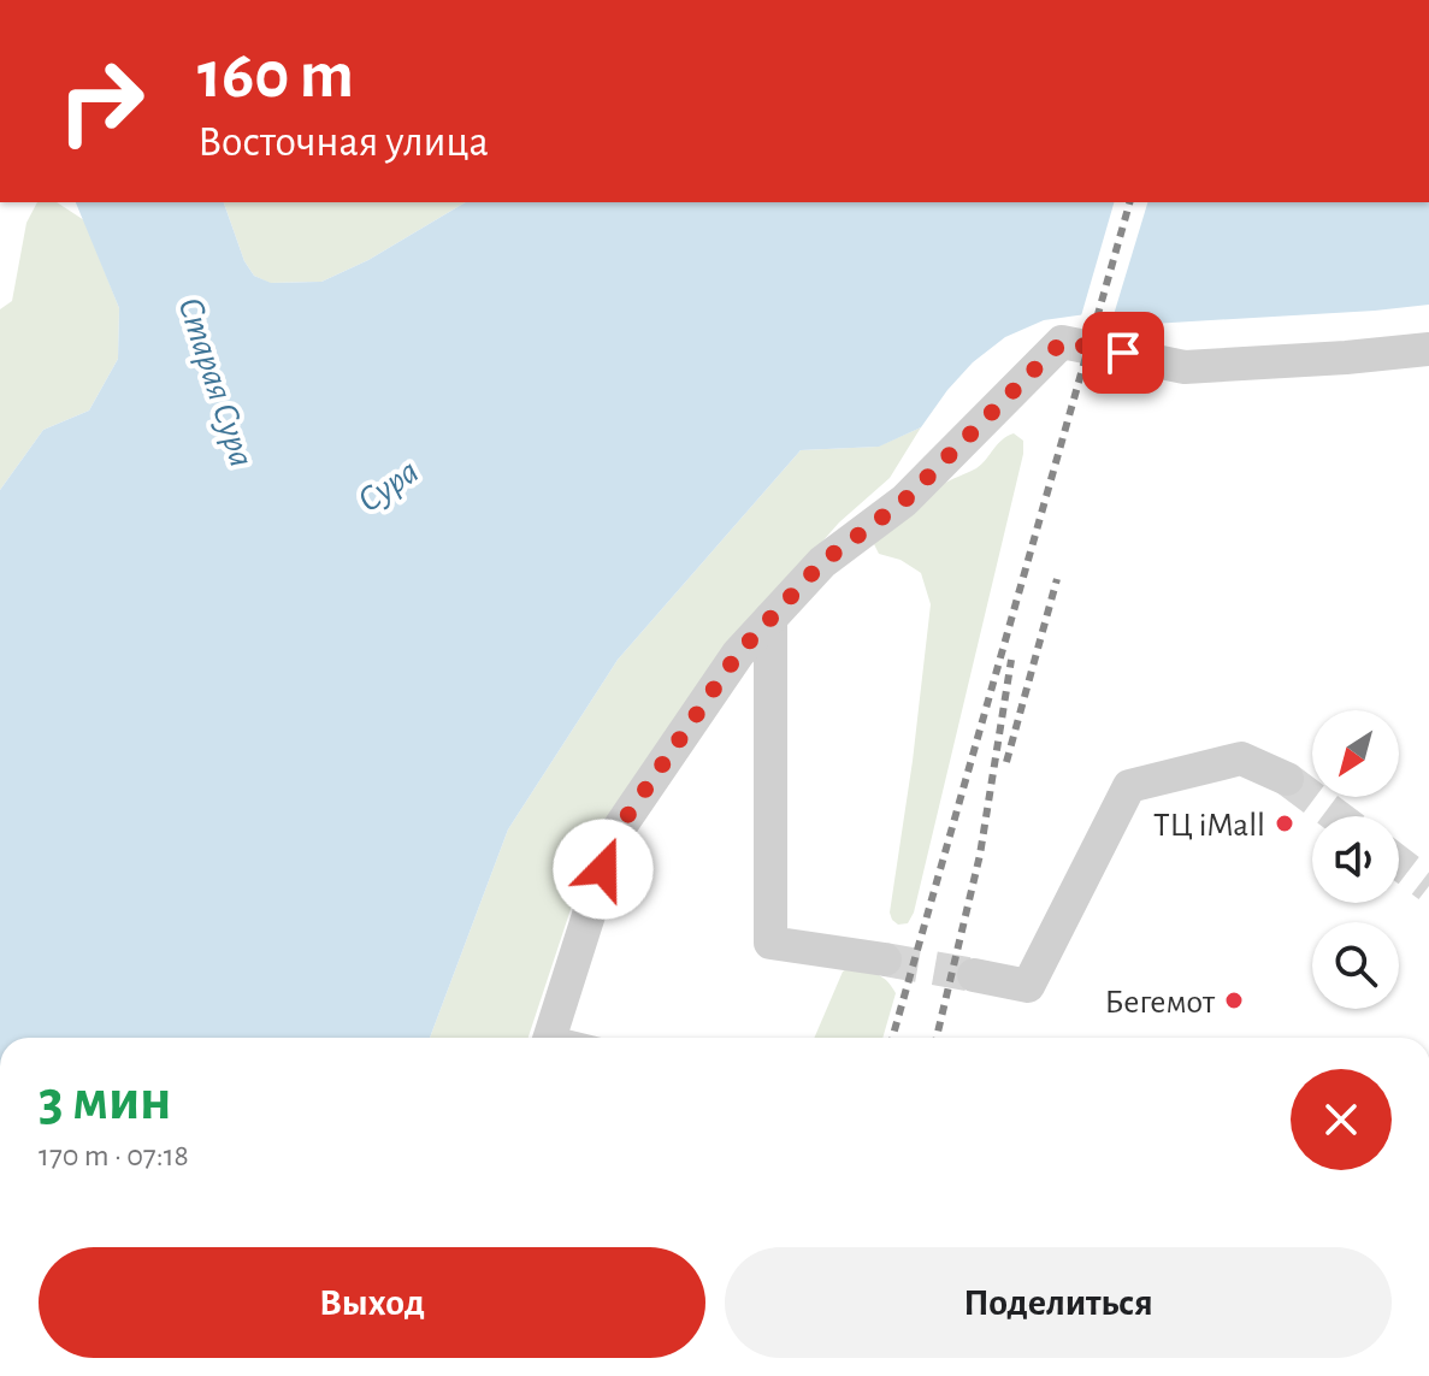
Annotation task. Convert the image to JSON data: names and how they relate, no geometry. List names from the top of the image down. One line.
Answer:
{"water":["Старая Сура","Сура"],"places":["ТЦ iMall","Бегемот"],"north":"bottom left","page":{"turn":["160 m","Восточная улица"],"heading":["3 мин","170 m · 07:18"],"buttons":["Выход","Поделиться"]}}
